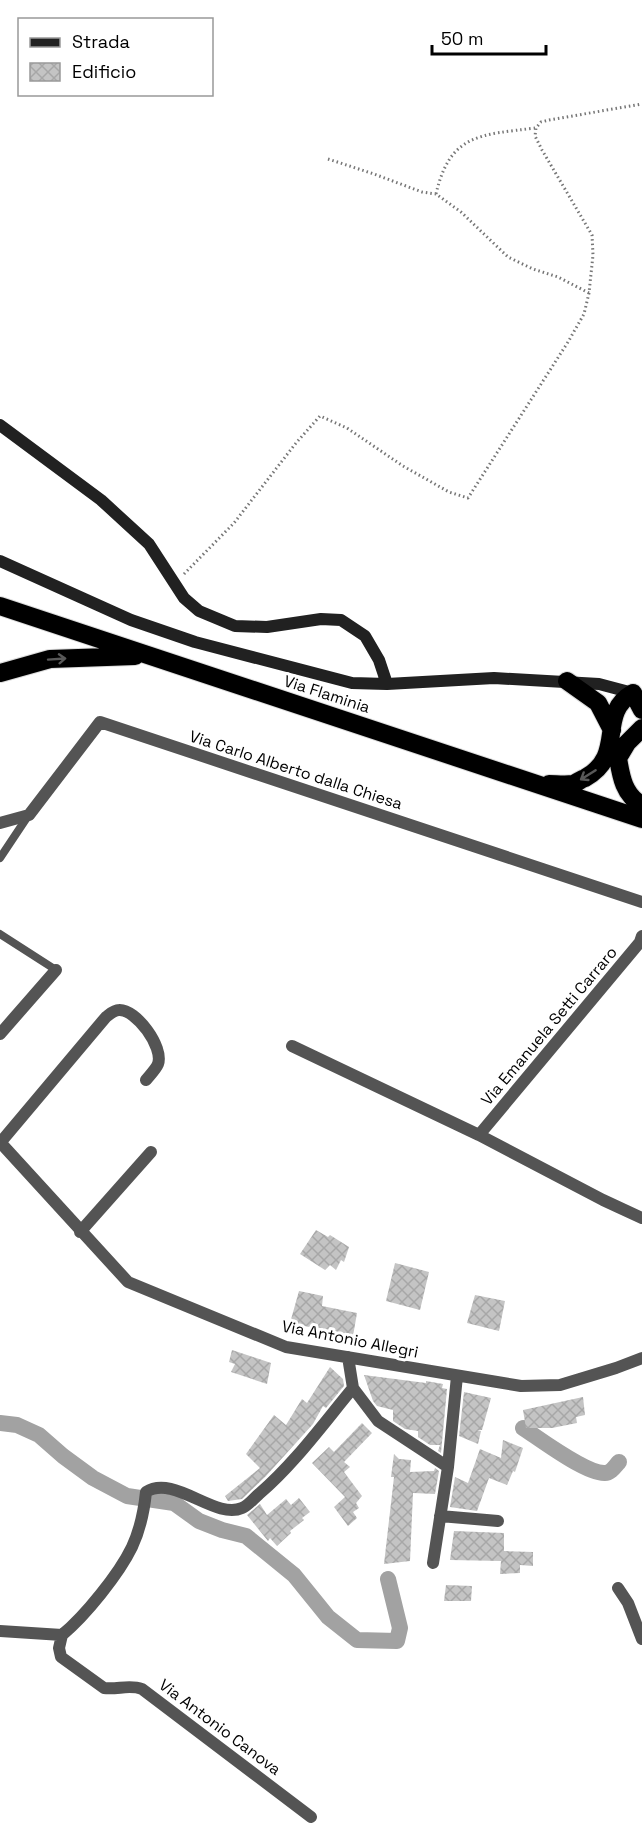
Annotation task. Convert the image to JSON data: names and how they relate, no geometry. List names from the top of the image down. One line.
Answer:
{"streets":{"highway":["Via Flaminia"],"street":["Via Carlo Alberto dalla Chiesa","Via Emanuela Setti Carraro","Via Antonio Allegri","Via Antonio Canova"]},"legend":["Strada","Edificio"],"scale_bar":"50 m"}
